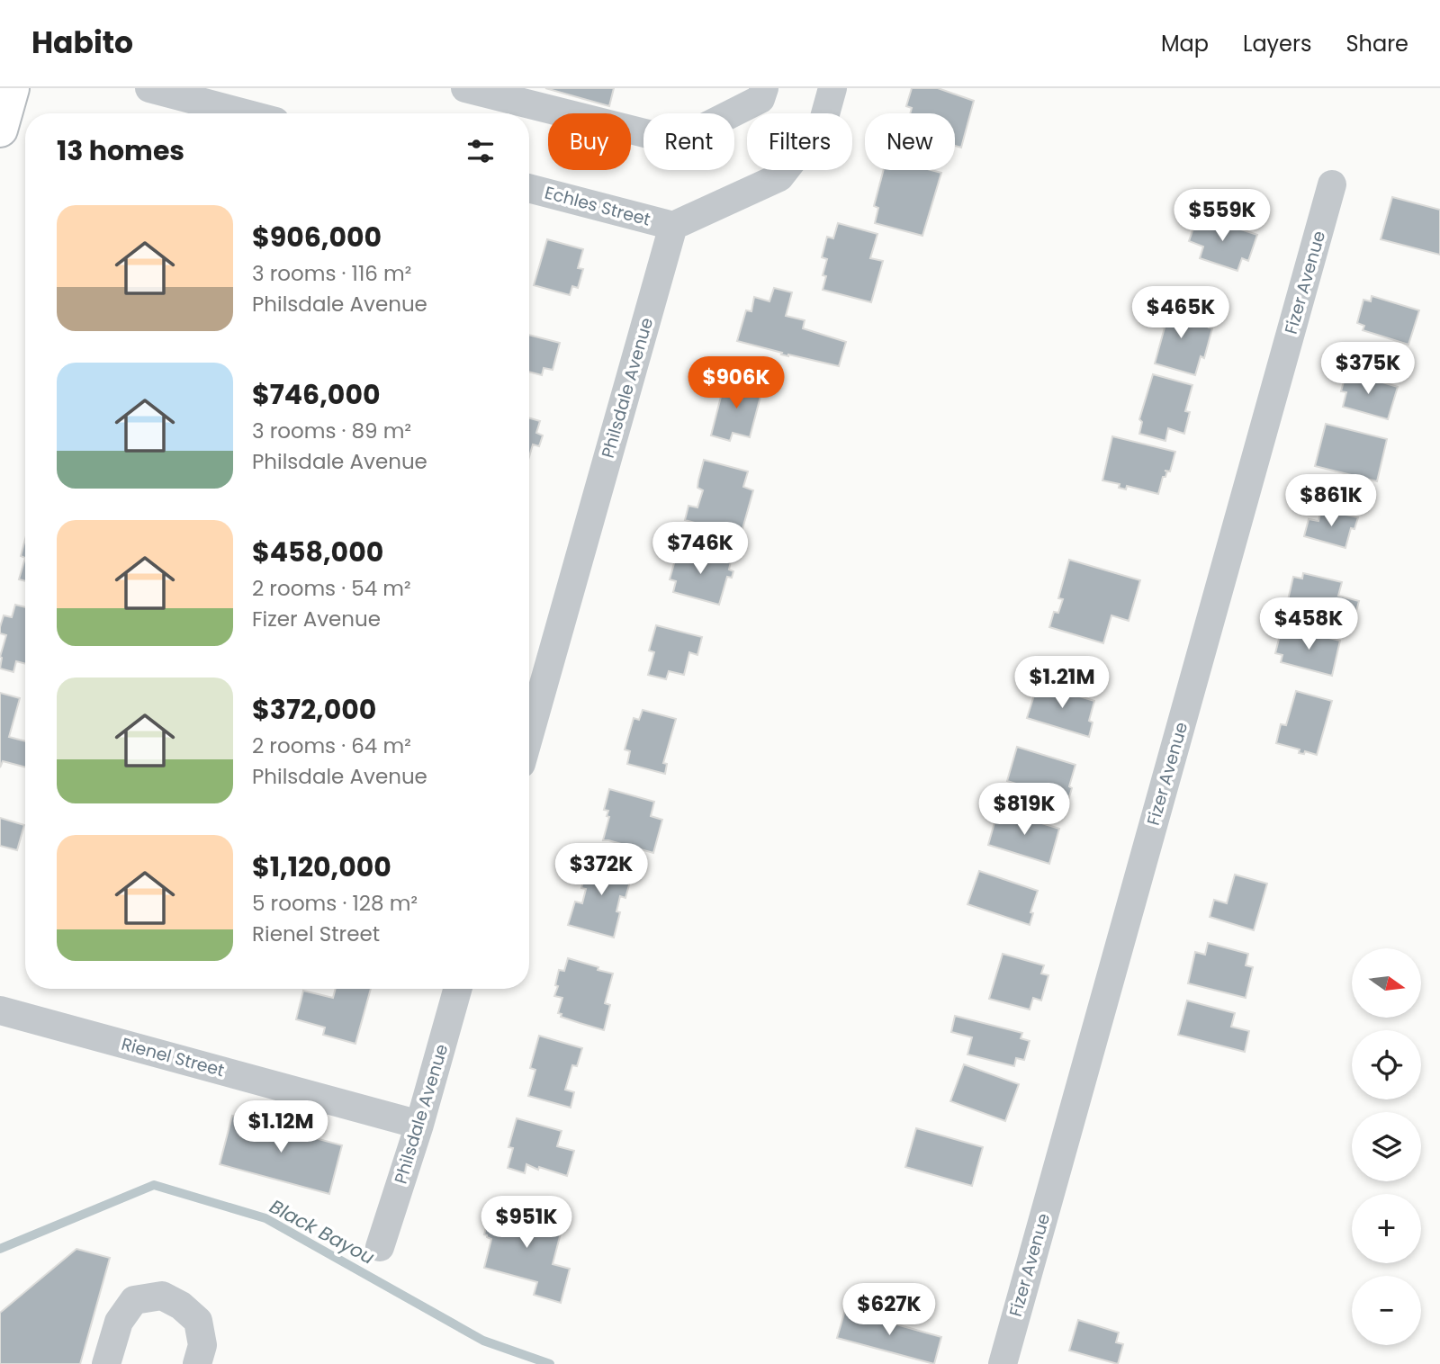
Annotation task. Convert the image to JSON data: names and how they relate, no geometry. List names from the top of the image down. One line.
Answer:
{"streets":{"street":["Echles Street","Fizer Avenue","Philsdale Avenue","Rienel Street"]},"crossings":[["Echles Street","Philsdale Avenue"],["Philsdale Avenue","Rienel Street"]],"water":["Black Bayou"],"north":"right","page":{"header":"Habito","nav":["Map","Layers","Share"],"chip":["Buy","Rent","Filters","New"],"heading":"13 homes","price":["$559K","$465K","$375K","$906K","$861K","$746K","$458K","$1.21M","$819K","$372K","$1.12M","$951K","$627K"],"list":[{"name":"$906,000","note":"3 rooms · 116 m² · Philsdale Avenue"},{"name":"$746,000","note":"3 rooms · 89 m² · Philsdale Avenue"},{"name":"$458,000","note":"2 rooms · 54 m² · Fizer Avenue"},{"name":"$372,000","note":"2 rooms · 64 m² · Philsdale Avenue"},{"name":"$1,120,000","note":"5 rooms · 128 m² · Rienel Street"}],"map_buttons":["+","−"]}}
